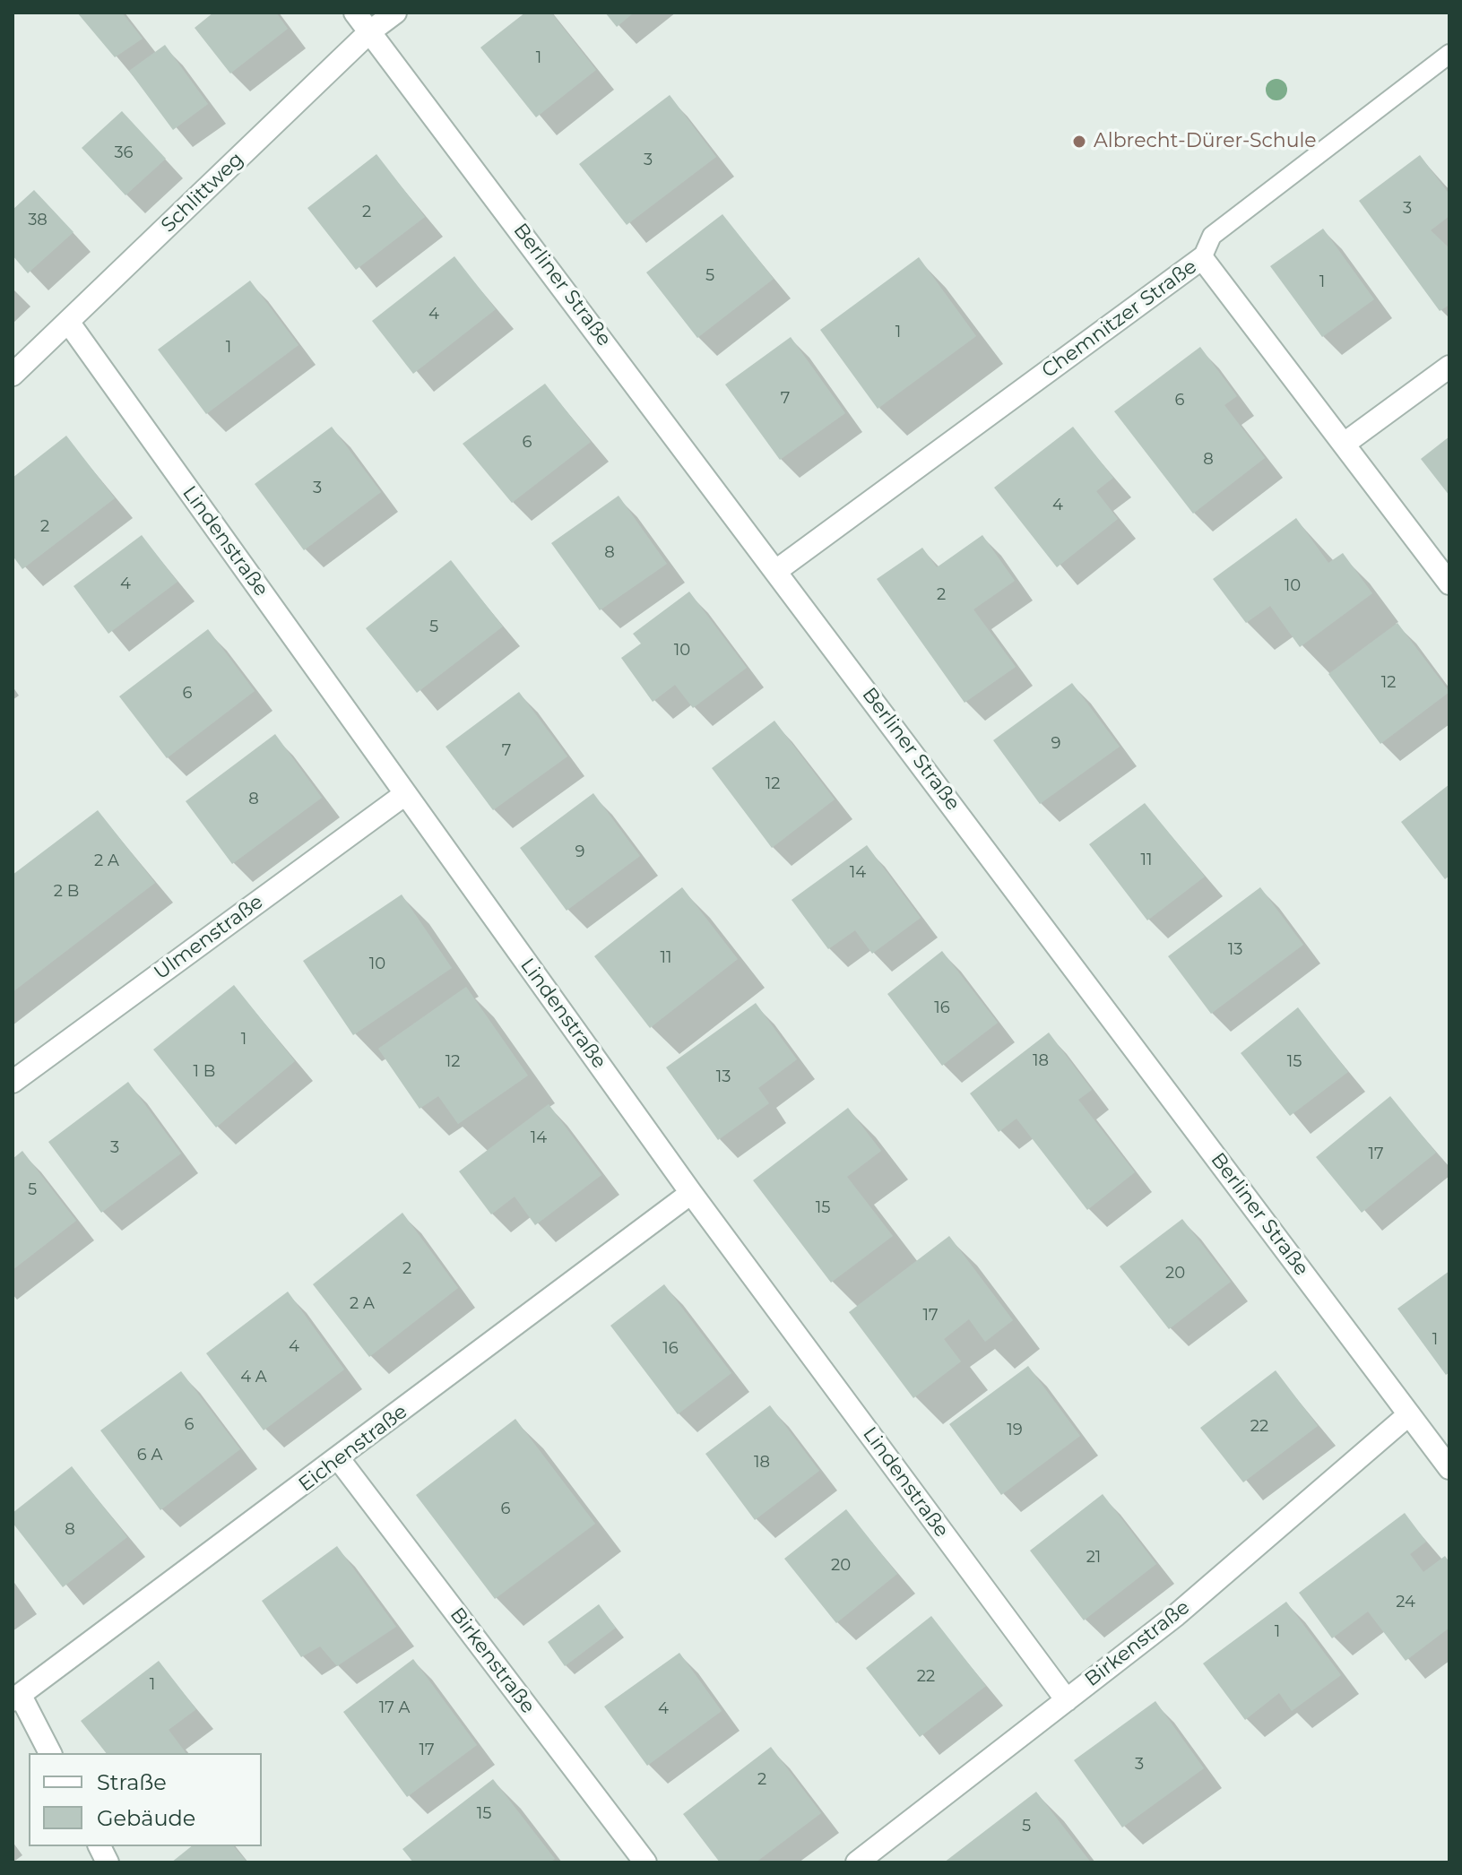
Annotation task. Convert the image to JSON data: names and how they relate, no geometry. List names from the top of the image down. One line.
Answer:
{"streets":{"street":["Schlittweg","Berliner Straße","Chemnitzer Straße","Lindenstraße","Ulmenstraße","Eichenstraße","Birkenstraße"]},"crossings":[["Schlittweg","Berliner Straße"],["Schlittweg","Lindenstraße"],["Berliner Straße","Chemnitzer Straße"],["Berliner Straße","Birkenstraße"],["Lindenstraße","Ulmenstraße"],["Lindenstraße","Eichenstraße"],["Lindenstraße","Birkenstraße"],["Eichenstraße","Birkenstraße"]],"places":["Albrecht-Dürer-Schule"],"house_numbers":["1","36","3","3","2","38","5","1","4","1","1","7","6","6","8","3","4","2","8","4","10","2","5","10","12","6","9","7","12","8","9","11","2 A","14","2 B","13","11","10","16","1","18","12","15","1 B","13","14","3","17","5","15","2","20","2 A","17","1","4","16","4 A","6","22","19","6 A","18","6","8","21","20","24","1","22","1","17 A","4","17","3","2","15","5"],"legend":["Straße","Gebäude"]}
